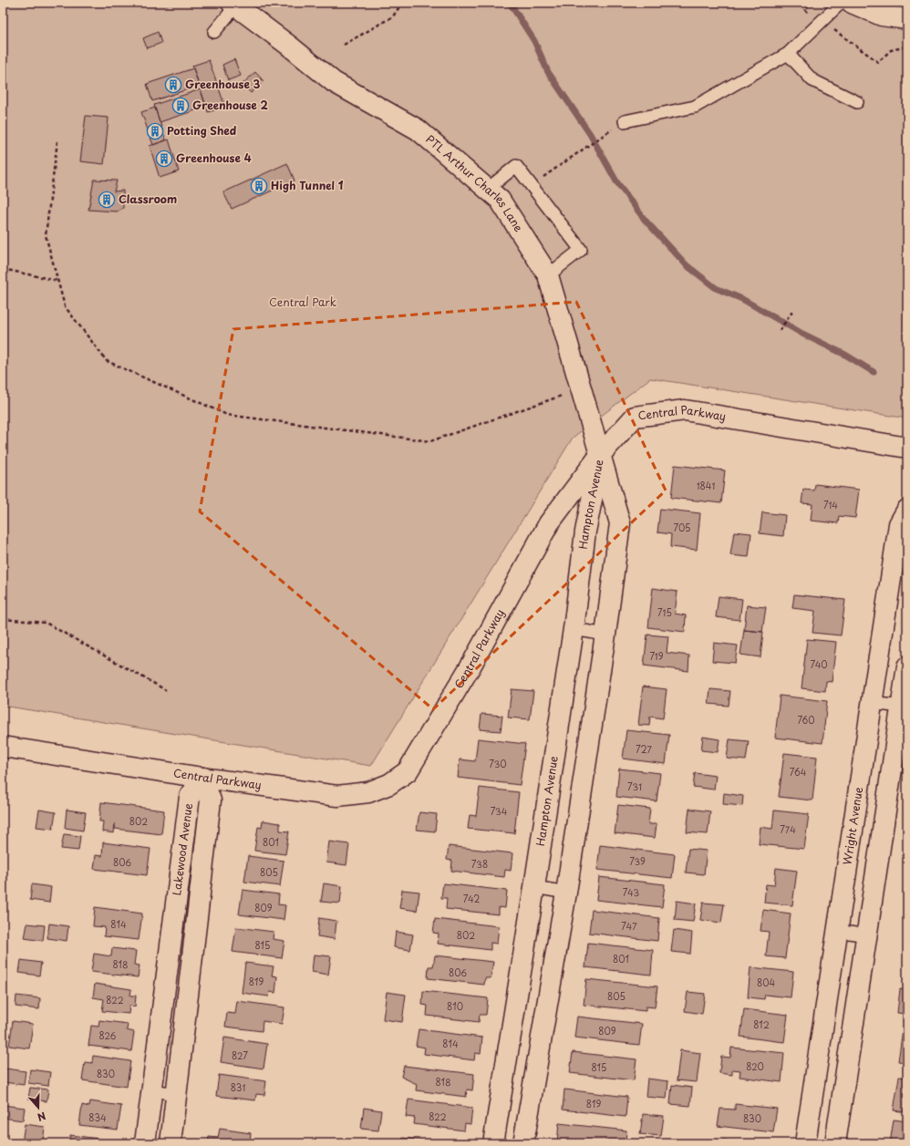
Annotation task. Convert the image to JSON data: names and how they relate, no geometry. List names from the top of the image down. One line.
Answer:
{"streets":{"street":["PTL Arthur Charles Lane","Central Parkway","Hampton Avenue","Wright Avenue","Lakewood Avenue"]},"crossings":[["PTL Arthur Charles Lane","Central Parkway"],["PTL Arthur Charles Lane","Hampton Avenue"],["Central Parkway","Hampton Avenue"],["Central Parkway","Lakewood Avenue"]],"parks":["Central Park"],"places":{"building":["Greenhouse 3","Greenhouse 2","Potting Shed","Greenhouse 4","High Tunnel 1","Classroom"]},"house_numbers":["1841","714","705","715","719","740","760","727","730","764","731","734","802","774","801","739","806","738","805","743","742","809","814","747","802","815","801","818","806","819","804","805","822","810","812","809","826","814","827","820","815","830","818","831","819","822","834","830"],"north":"bottom"}
